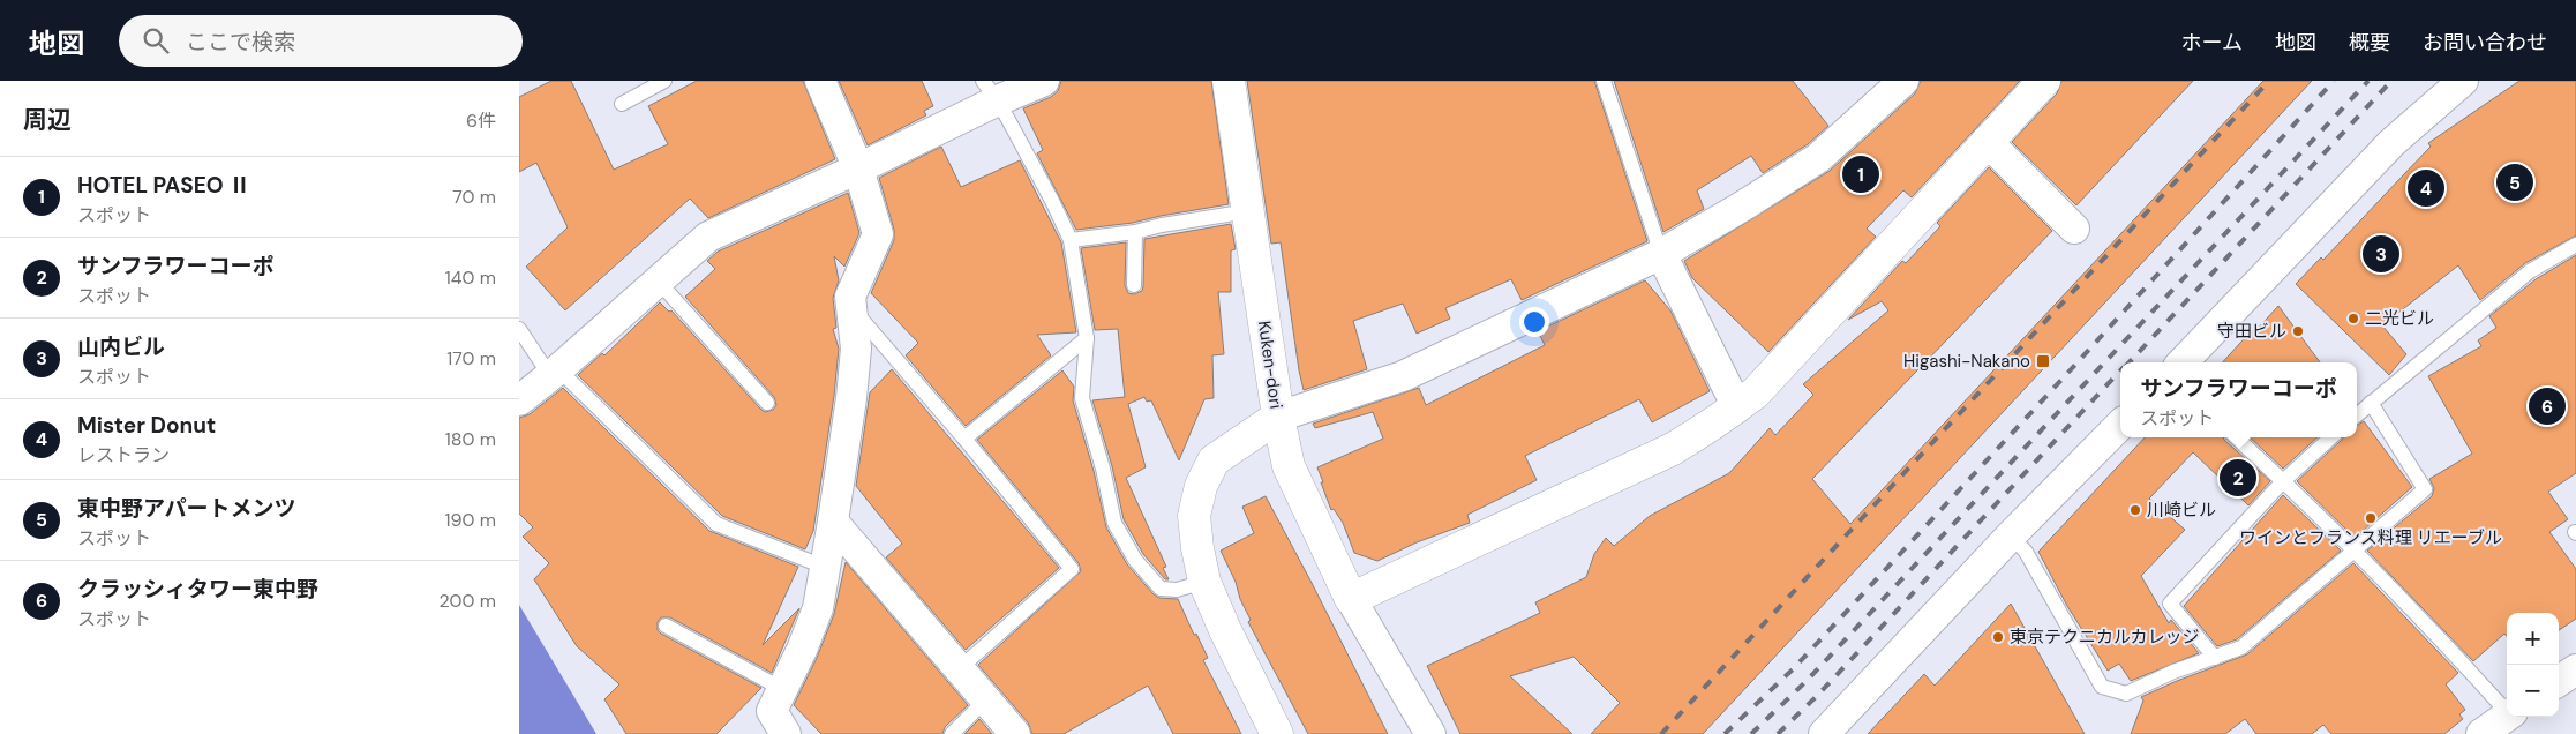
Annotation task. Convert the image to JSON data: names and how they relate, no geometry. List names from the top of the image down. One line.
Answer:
{"streets":{"street":["Kuken-dori"]},"places":{"other":["二光ビル","守田ビル","川崎ビル","ワインとフランス料理 リエーブル","東京テクニカルカレッジ"],"transit":["Higashi-Nakano"]},"page":{"header":"地図","search":"ここで検索","nav":["ホーム","地図","概要","お問い合わせ"],"heading":["周辺","6件"],"pins":["1","5","4","3","6","2"],"list":[{"mark":"1","name":"HOTEL PASEO Ⅱ","note":"スポット","value":"70 m"},{"mark":"2","name":"サンフラワーコーポ","note":"スポット","value":"140 m"},{"mark":"3","name":"山内ビル","note":"スポット","value":"170 m"},{"mark":"4","name":"Mister Donut","note":"レストラン","value":"180 m"},{"mark":"5","name":"東中野アパートメンツ","note":"スポット","value":"190 m"},{"mark":"6","name":"クラッシィタワー東中野","note":"スポット","value":"200 m"}],"popup":["サンフラワーコーポ","スポット"],"map_buttons":["+","−"]}}
